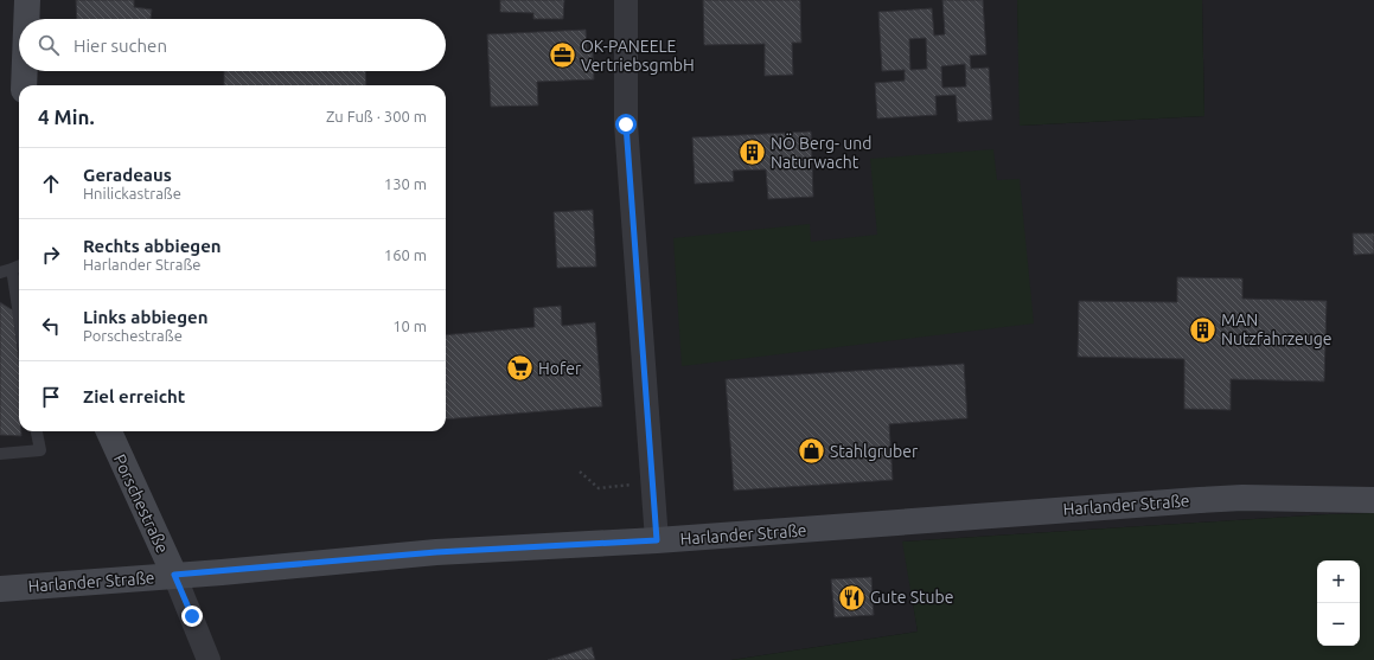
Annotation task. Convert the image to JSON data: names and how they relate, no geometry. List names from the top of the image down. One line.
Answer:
{"streets":{"main road":["Porschestraße","Harlander Straße"]},"crossings":[["Porschestraße","Harlander Straße"]],"places":{"office":["OK-PANEELE VertriebsgmbH"],"building":["NÖ Berg- und Naturwacht","MAN Nutzfahrzeuge"],"supermarket":["Hofer"],"shop":["Stahlgruber"],"restaurant":["Gute Stube"]},"page":{"search":"Hier suchen","heading":["4 Min.","Zu Fuß · 300 m"],"list":[["Geradeaus","Hnilickastraße","130 m"],["Rechts abbiegen","Harlander Straße","160 m"],["Links abbiegen","Porschestraße","10 m"],"Ziel erreicht"],"map_buttons":["+","−"]}}
